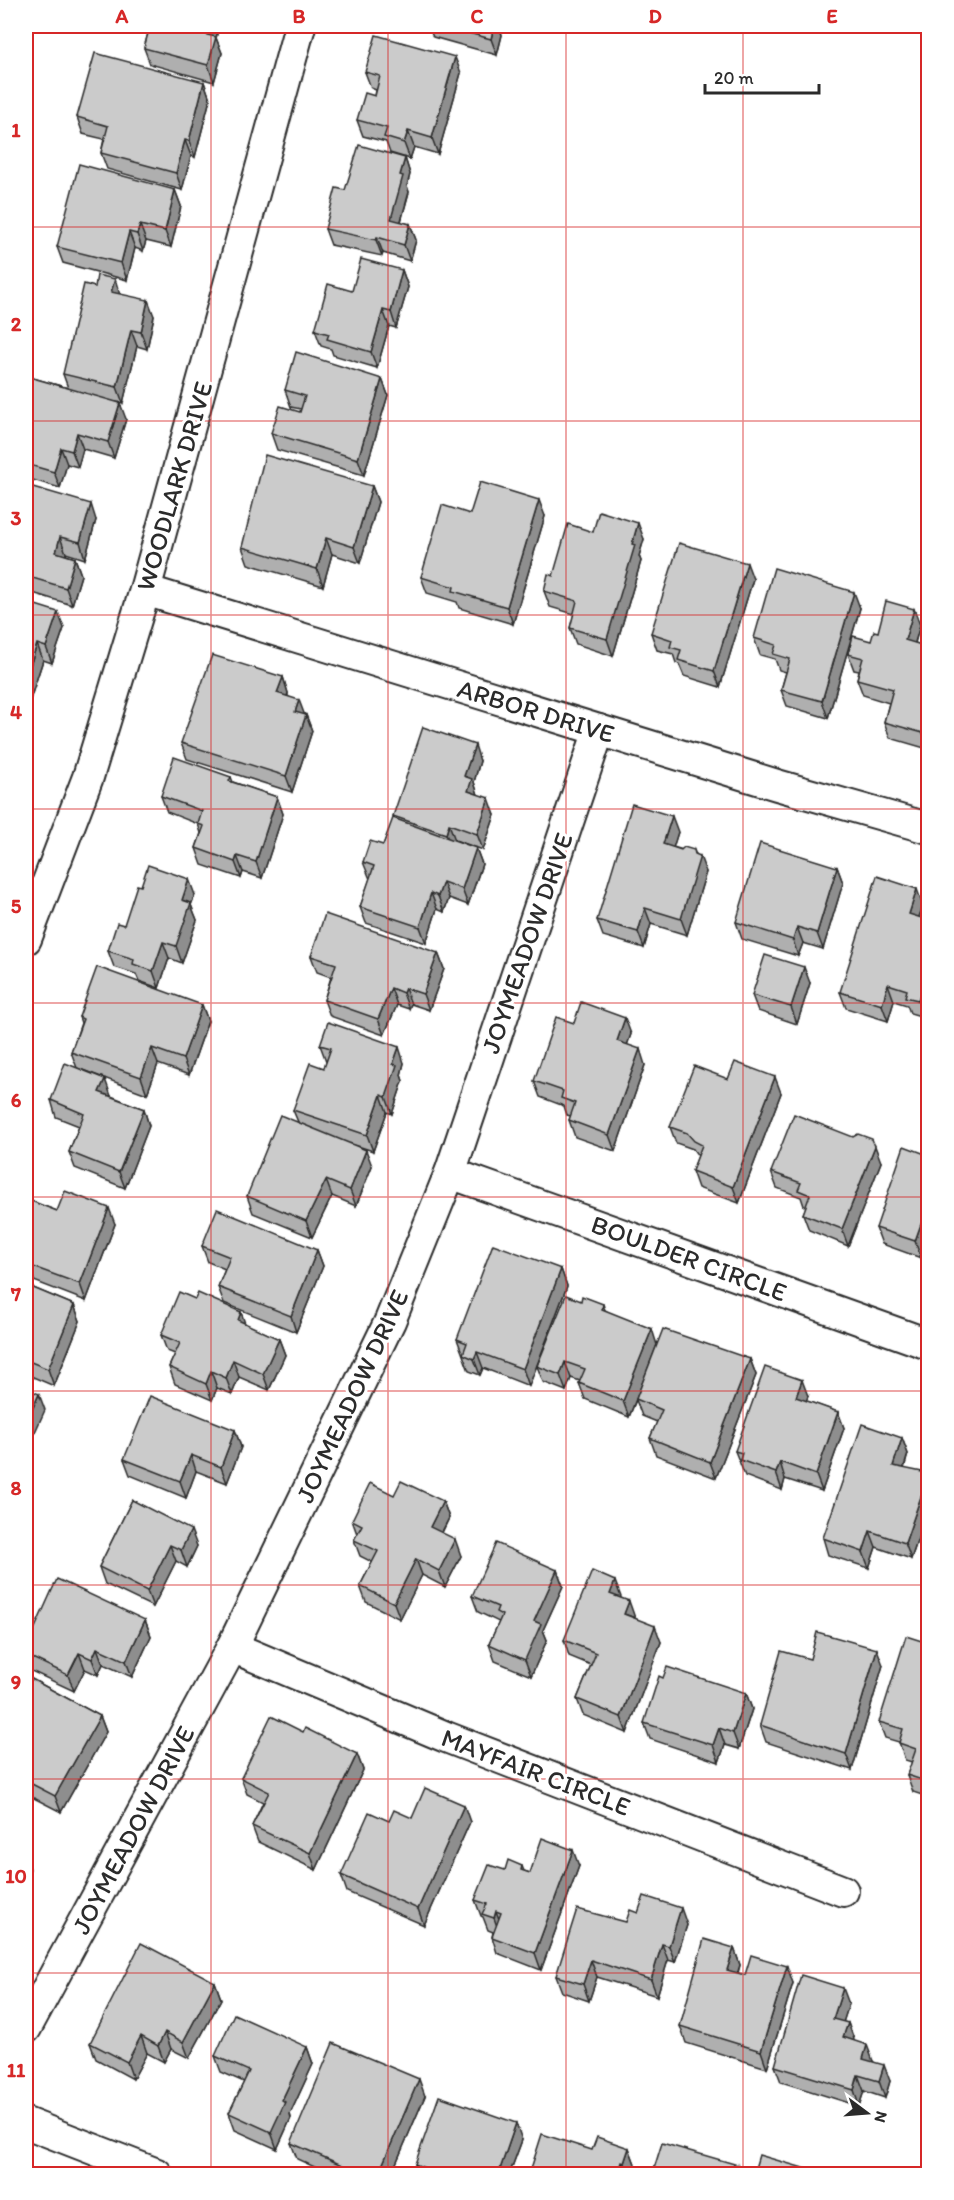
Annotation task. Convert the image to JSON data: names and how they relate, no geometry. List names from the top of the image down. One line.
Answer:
{"streets":{"street":["WOODLARK DRIVE","ARBOR DRIVE","JOYMEADOW DRIVE","BOULDER CIRCLE","MAYFAIR CIRCLE"]},"crossings":[["WOODLARK DRIVE","ARBOR DRIVE"],["ARBOR DRIVE","JOYMEADOW DRIVE"],["JOYMEADOW DRIVE","BOULDER CIRCLE"],["JOYMEADOW DRIVE","MAYFAIR CIRCLE"]],"scale_bar":"20 m","north":"right","grid":{"columns":["A","B","C","D","E"],"rows":["1","2","3","4","5","6","7","8","9","10","11"]}}
